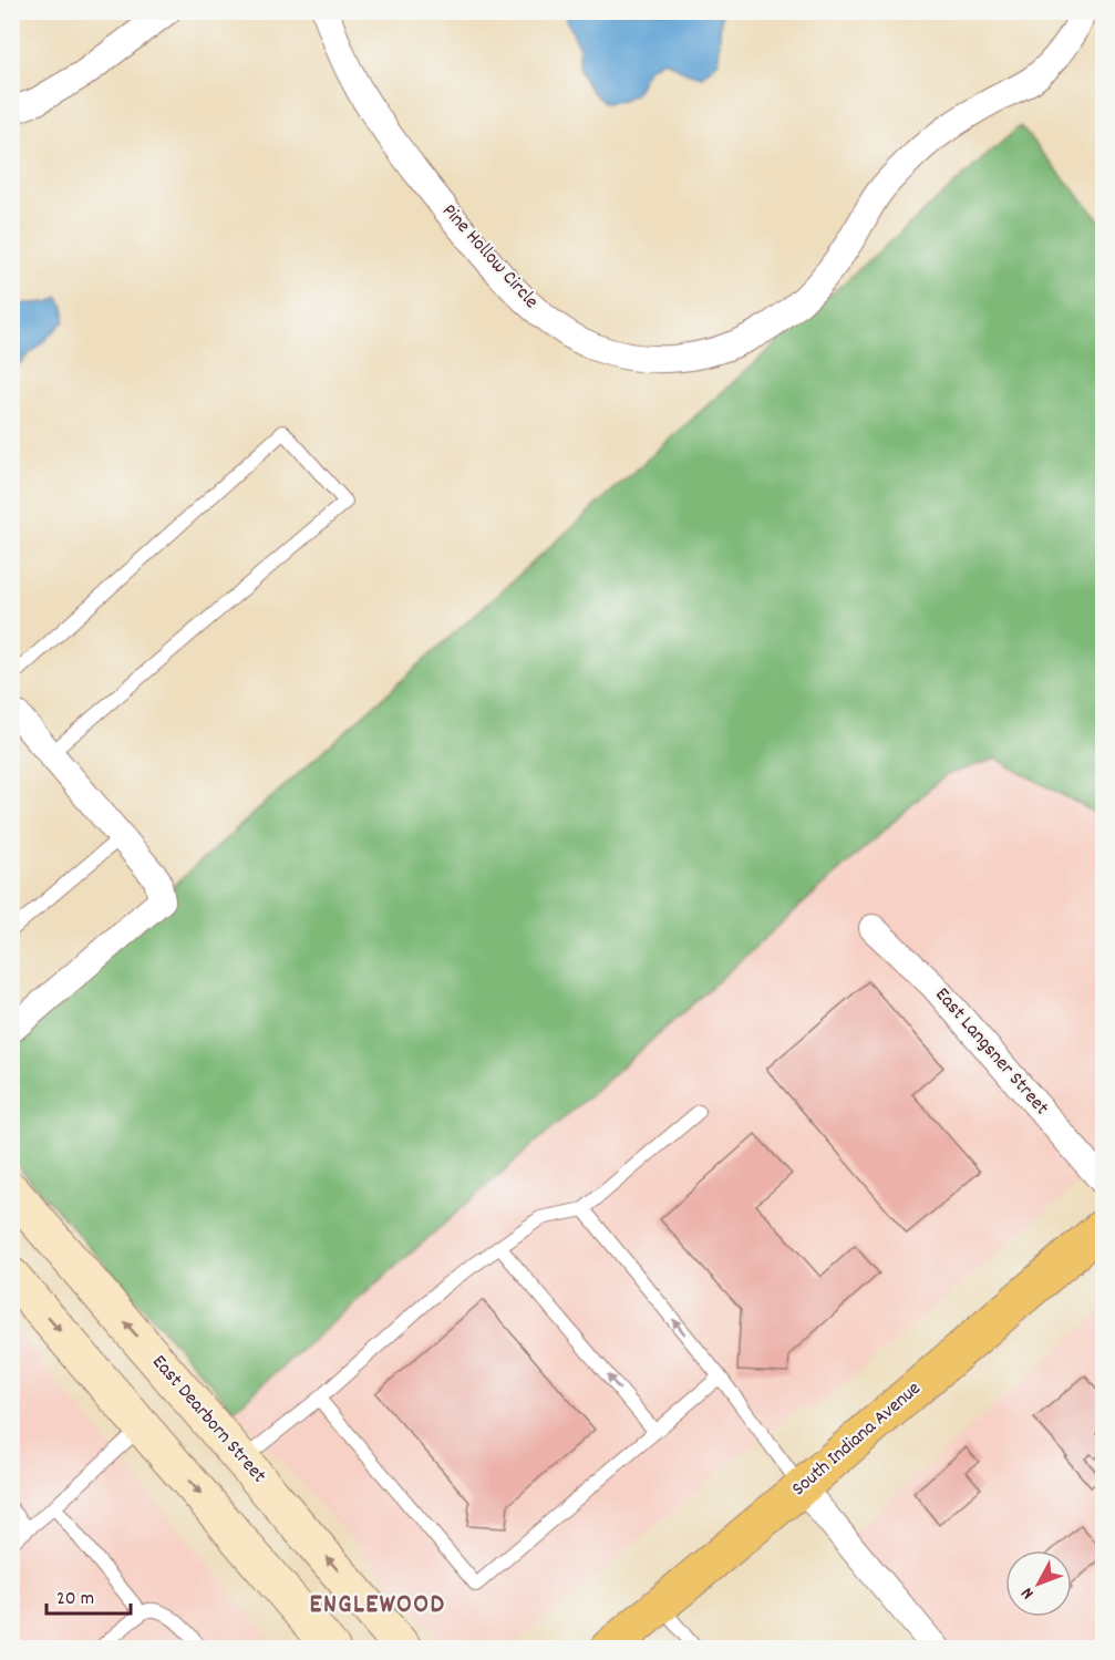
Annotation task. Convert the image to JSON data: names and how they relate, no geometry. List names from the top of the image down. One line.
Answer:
{"streets":{"main road":["East Dearborn Street","South Indiana Avenue"],"street":["Pine Hollow Circle","East Langsner Street"]},"districts":["ENGLEWOOD"],"scale_bar":"20 m","north":"bottom left"}
